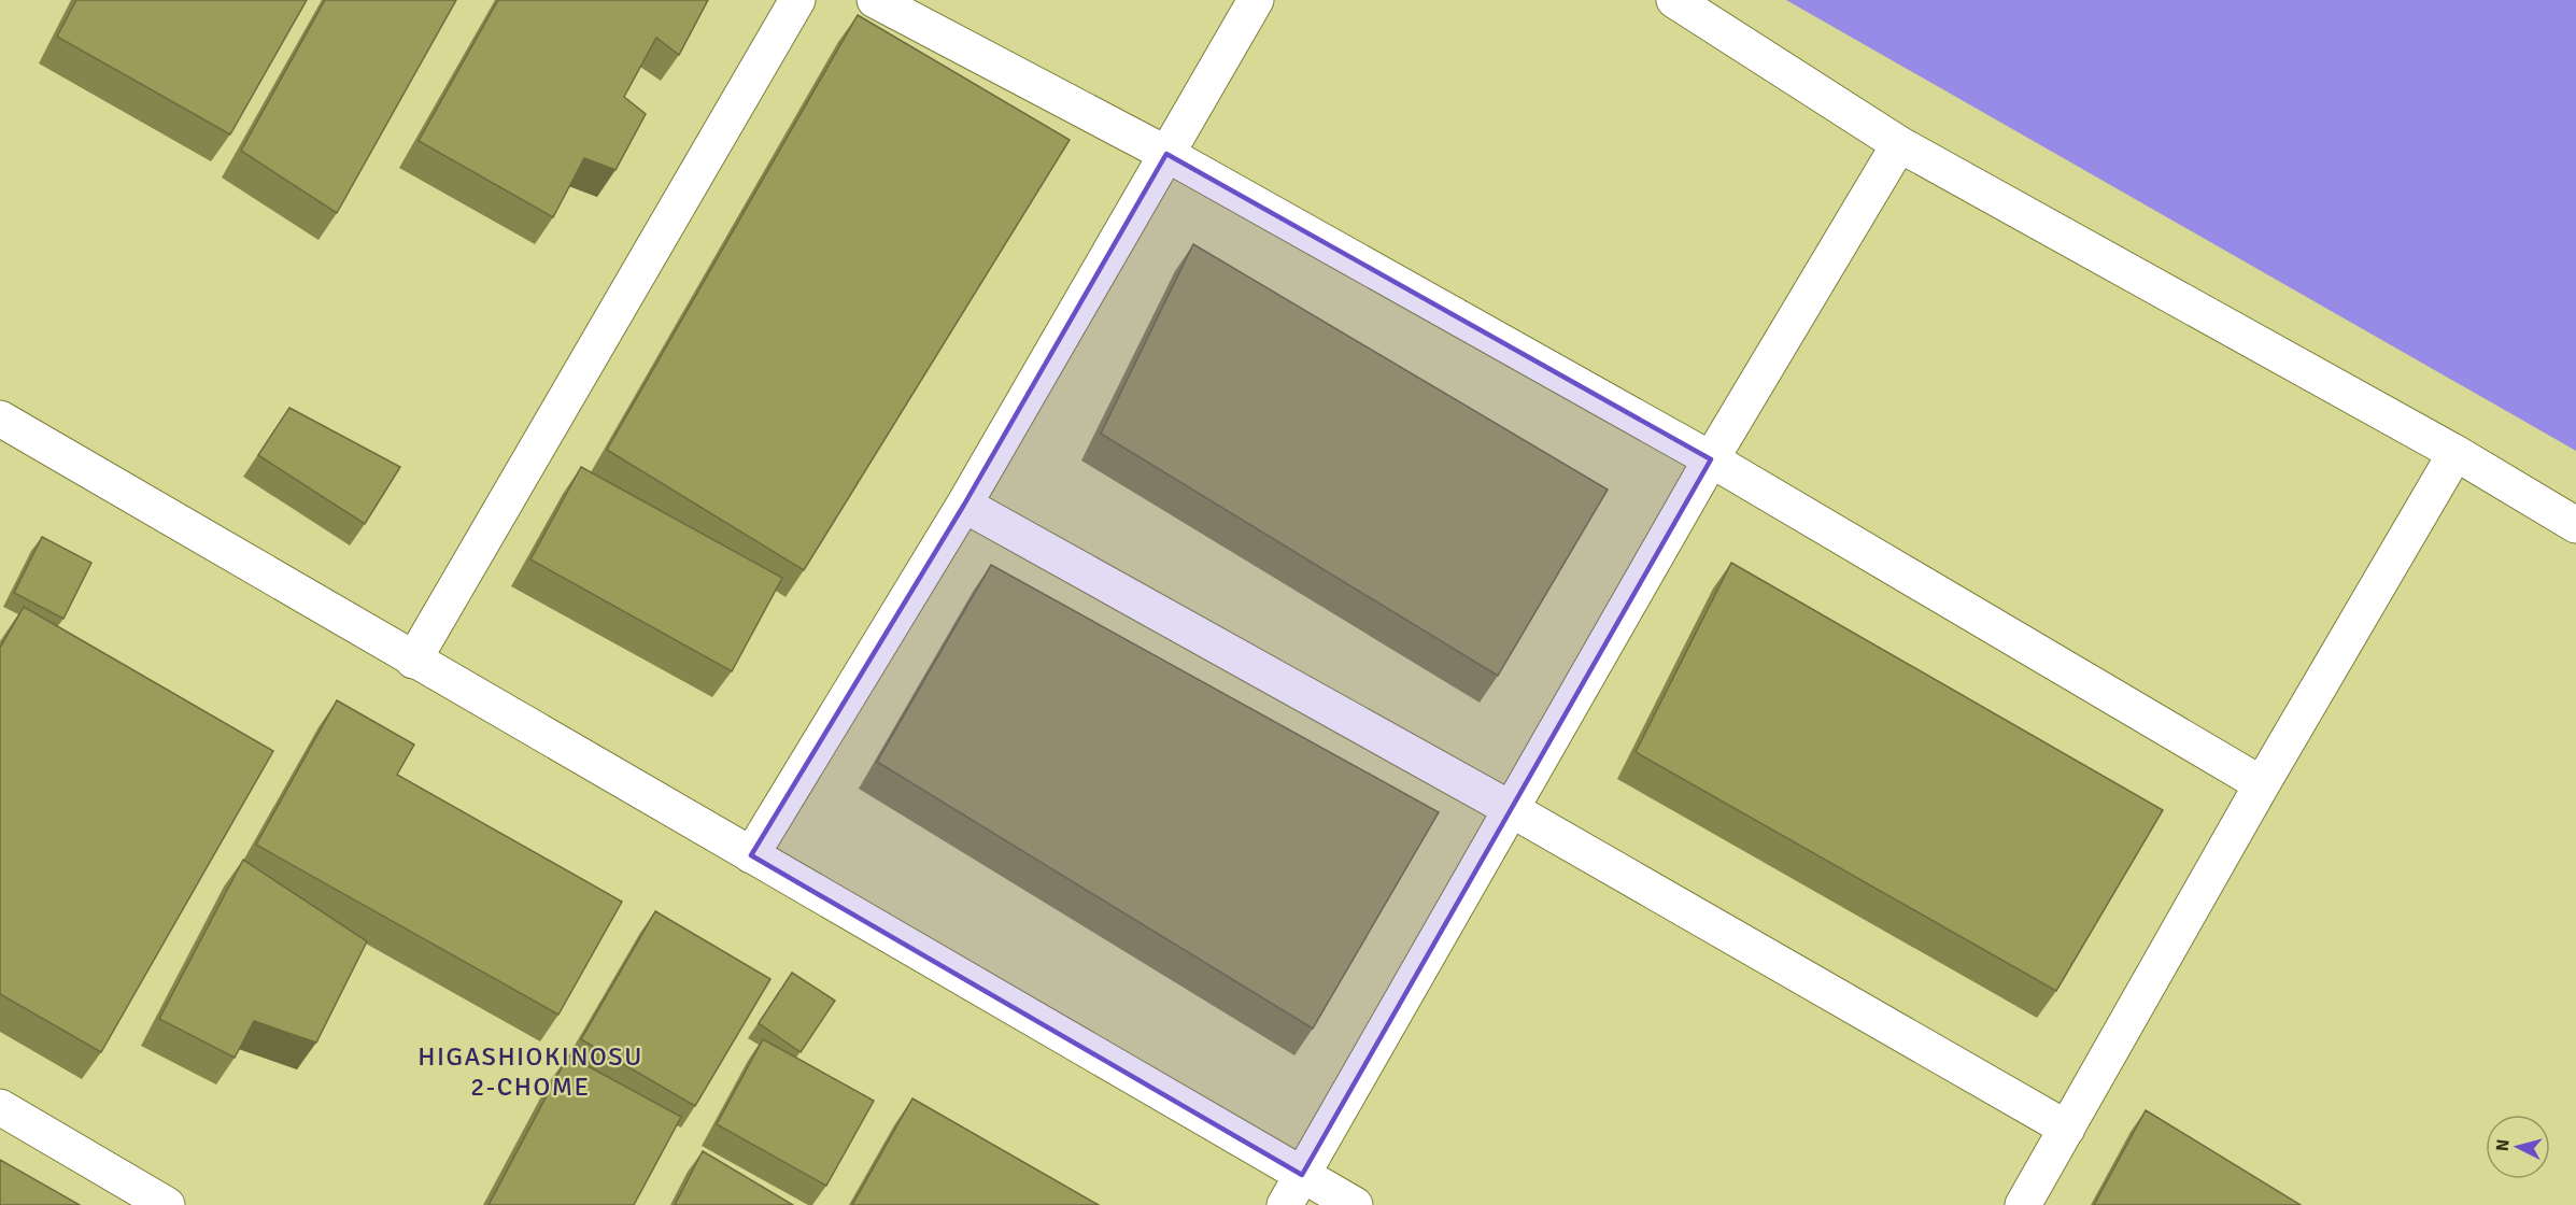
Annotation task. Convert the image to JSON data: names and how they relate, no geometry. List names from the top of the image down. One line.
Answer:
{"districts":["HIGASHIOKINOSU 2-CHOME"],"north":"left"}
